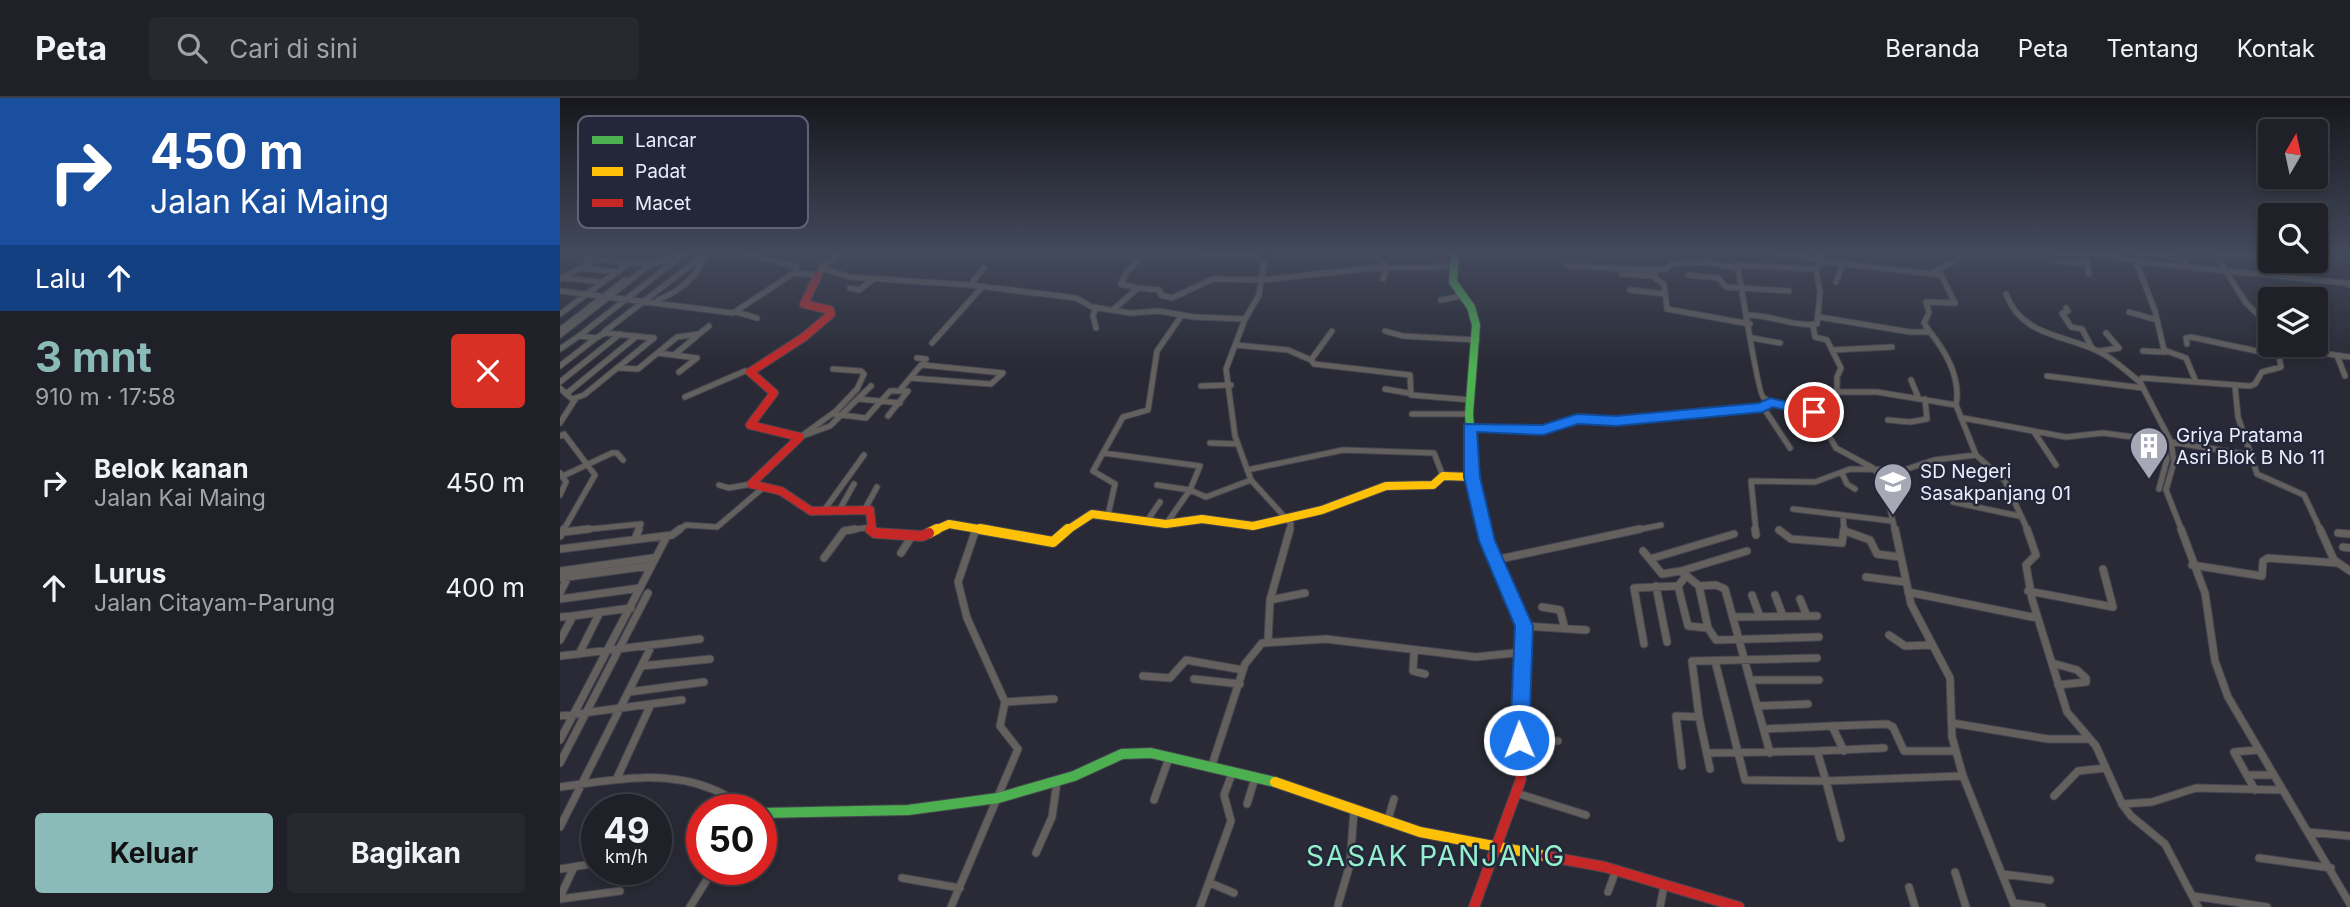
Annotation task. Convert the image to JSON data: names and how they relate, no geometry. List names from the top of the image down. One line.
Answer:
{"districts":["SASAK PANJANG"],"places":{"building":["Griya Pratama Asri Blok B No 11"],"school or university":["SD Negeri Sasakpanjang 01"]},"legend":["Lancar","Padat","Macet"],"north":"top","page":{"header":"Peta","search":"Cari di sini","nav":["Beranda","Peta","Tentang","Kontak"],"turn":["450 m","Jalan Kai Maing"],"then":"Lalu","heading":["3 mnt","910 m · 17:58"],"list":[{"name":"Belok kanan","note":"Jalan Kai Maing","value":"450 m"},{"name":"Lurus","note":"Jalan Citayam-Parung","value":"400 m"}],"speed":"49 km/h","limit":"50","buttons":["Keluar","Bagikan"]}}
